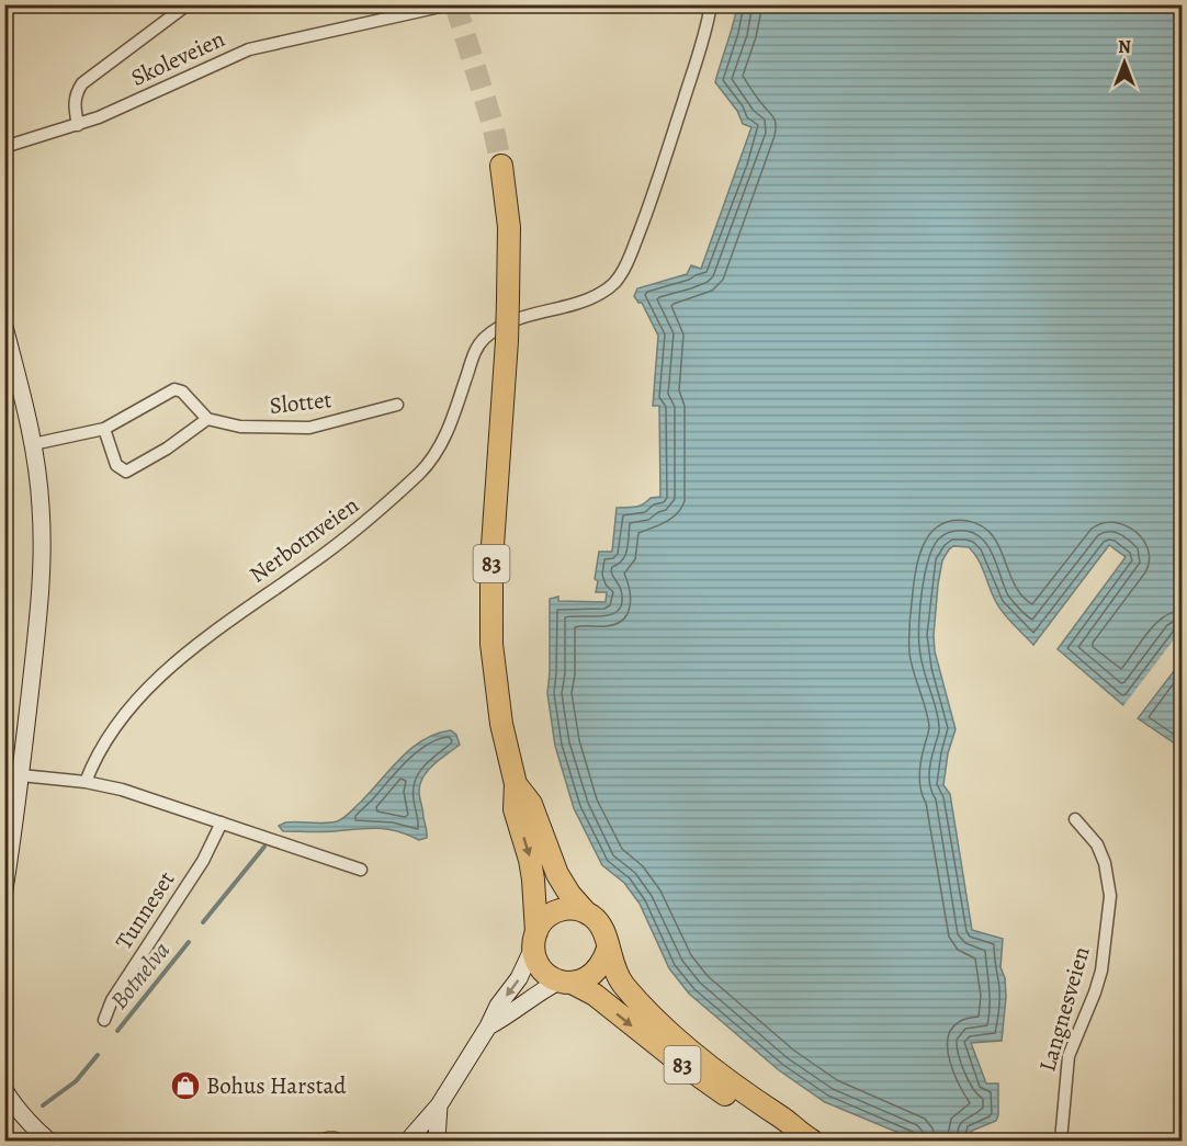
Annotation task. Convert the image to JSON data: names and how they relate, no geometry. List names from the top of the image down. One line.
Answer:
{"streets":{"highway":["83"],"street":["Skoleveien","Slottet","Nerbotnveien","Tunneset","Langnesveien"]},"water":["Botnelva"],"places":{"shop":["Bohus Harstad"]},"north":"top"}
